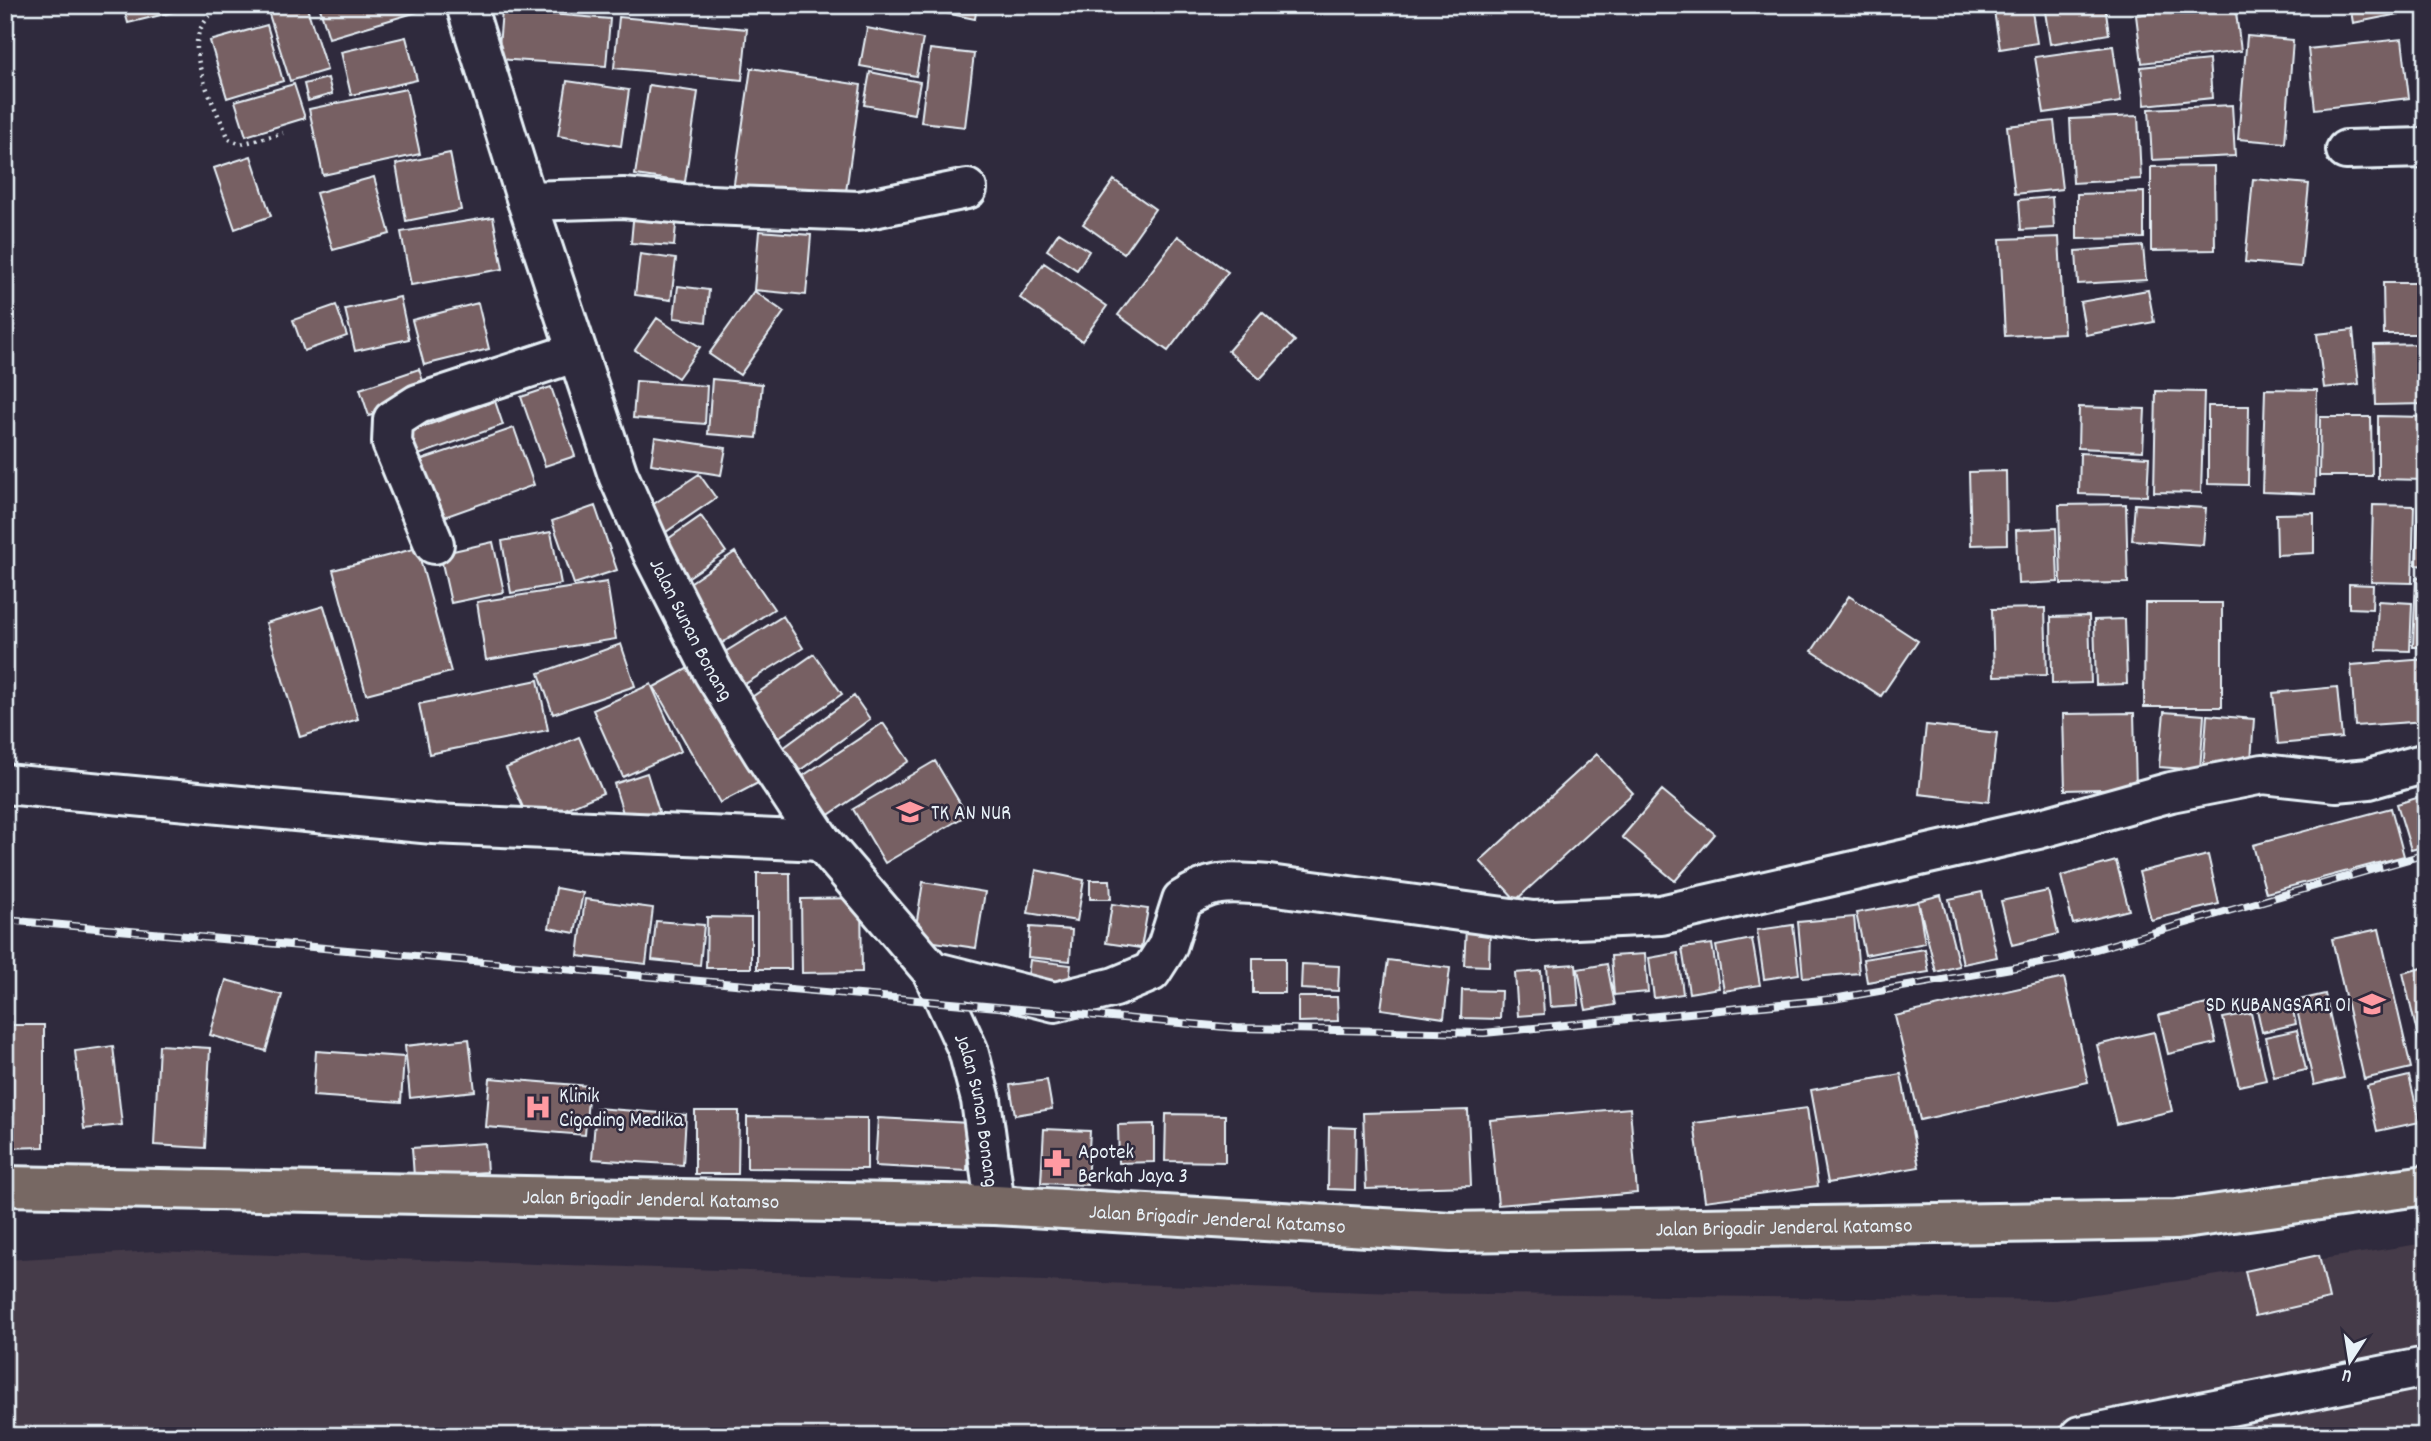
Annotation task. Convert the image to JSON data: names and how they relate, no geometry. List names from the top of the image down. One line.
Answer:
{"streets":{"highway":["Jalan Brigadir Jenderal Katamso"],"street":["Jalan Sunan Bonang"]},"crossings":[["Jalan Sunan Bonang","Jalan Brigadir Jenderal Katamso"]],"places":{"school or university":["TK AN NUR","SD KUBANGSARI 01"],"hospital":["Klinik Cigading Medika"],"pharmacy":["Apotek Berkah Jaya 3"]},"north":"bottom"}
